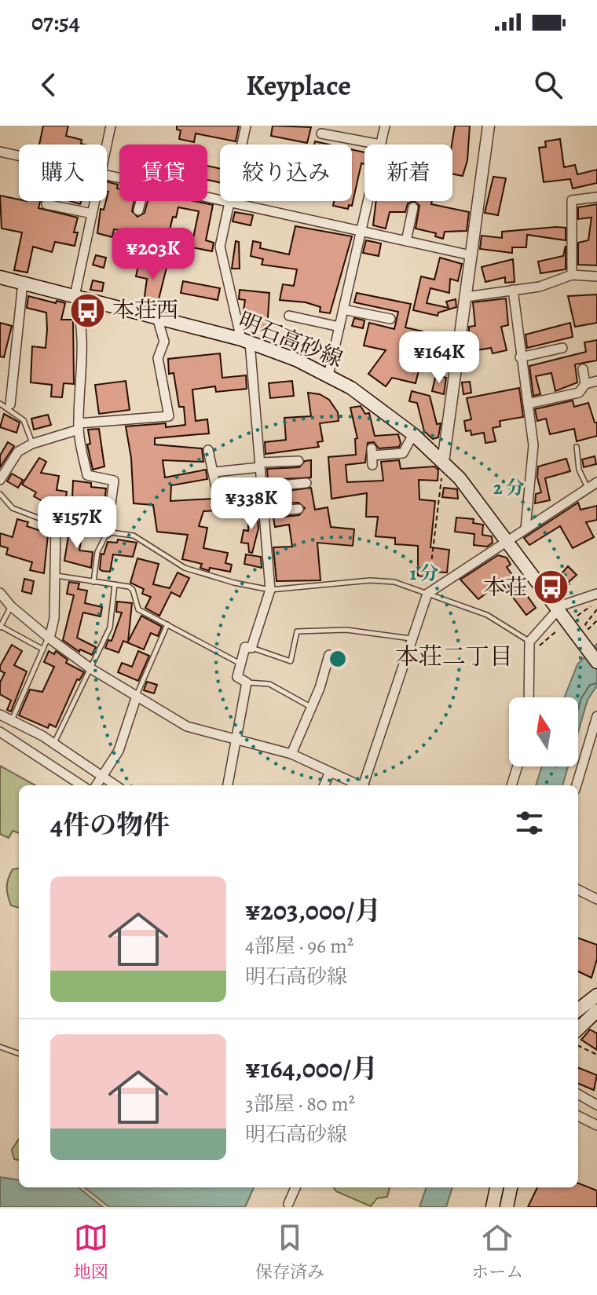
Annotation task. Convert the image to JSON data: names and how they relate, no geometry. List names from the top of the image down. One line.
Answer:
{"streets":{"main road":["明石高砂線"]},"districts":["本荘二丁目"],"places":{"bus stop":["本荘西","本荘"]},"north":"top","page":{"status":"07:54","header":"Keyplace","chip":["購入","賃貸","絞り込み","新着"],"price":["¥203K","¥164K","¥338K","¥157K"],"heading":"4件の物件","list":[{"name":"¥203,000/月","note":"4部屋 · 96 m² · 明石高砂線"},{"name":"¥164,000/月","note":"3部屋 · 80 m² · 明石高砂線"}],"tabs":["地図","保存済み","ホーム"]},"rings":["2 分","1 分"]}
